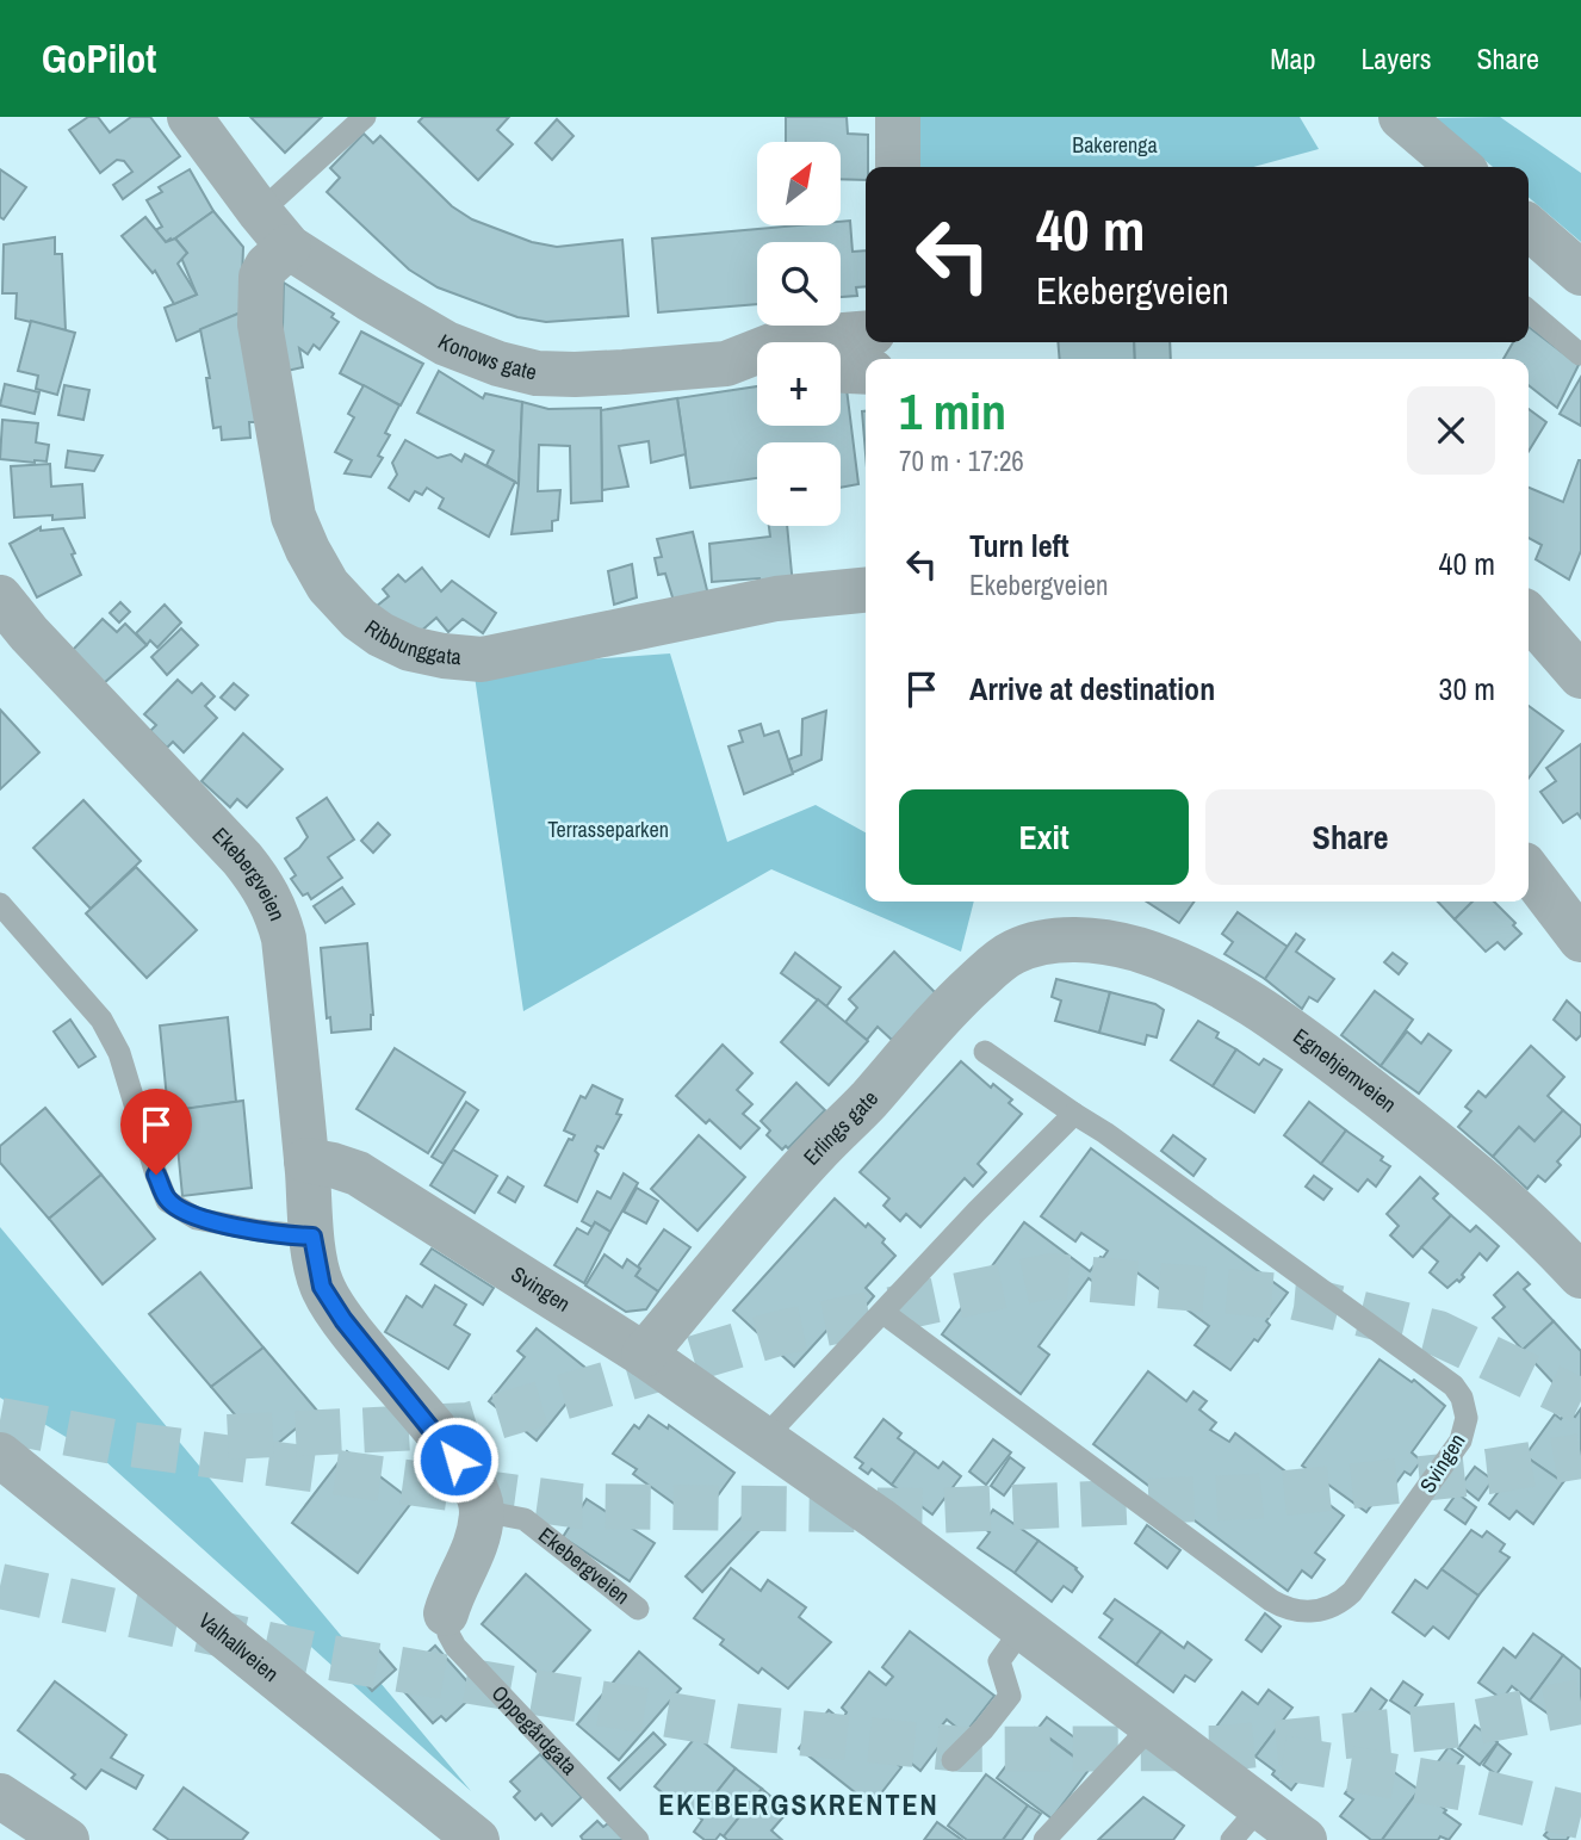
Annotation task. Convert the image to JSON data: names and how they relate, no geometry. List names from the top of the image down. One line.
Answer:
{"streets":{"street":["Konows gate","Ribbunggata","Ekebergveien","Egnehjemveien","Erlings gate","Svingen","Valhallveien"],"lane":["Oppegårdgata"]},"crossings":[["Konows gate","Ribbunggata"],["Ekebergveien","Svingen"],["Egnehjemveien","Erlings gate"],["Erlings gate","Svingen"]],"districts":["EKEBERGSKRENTEN"],"parks":["Bakerenga","Terrasseparken"],"north":"top right","page":{"header":"GoPilot","nav":["Map","Layers","Share"],"map_buttons":["+","−"],"turn":["40 m","Ekebergveien"],"heading":["1 min","70 m · 17:26"],"list":[{"name":"Turn left","note":"Ekebergveien","value":"40 m"},{"name":"Arrive at destination","value":"30 m"}],"buttons":["Exit","Share"]}}
